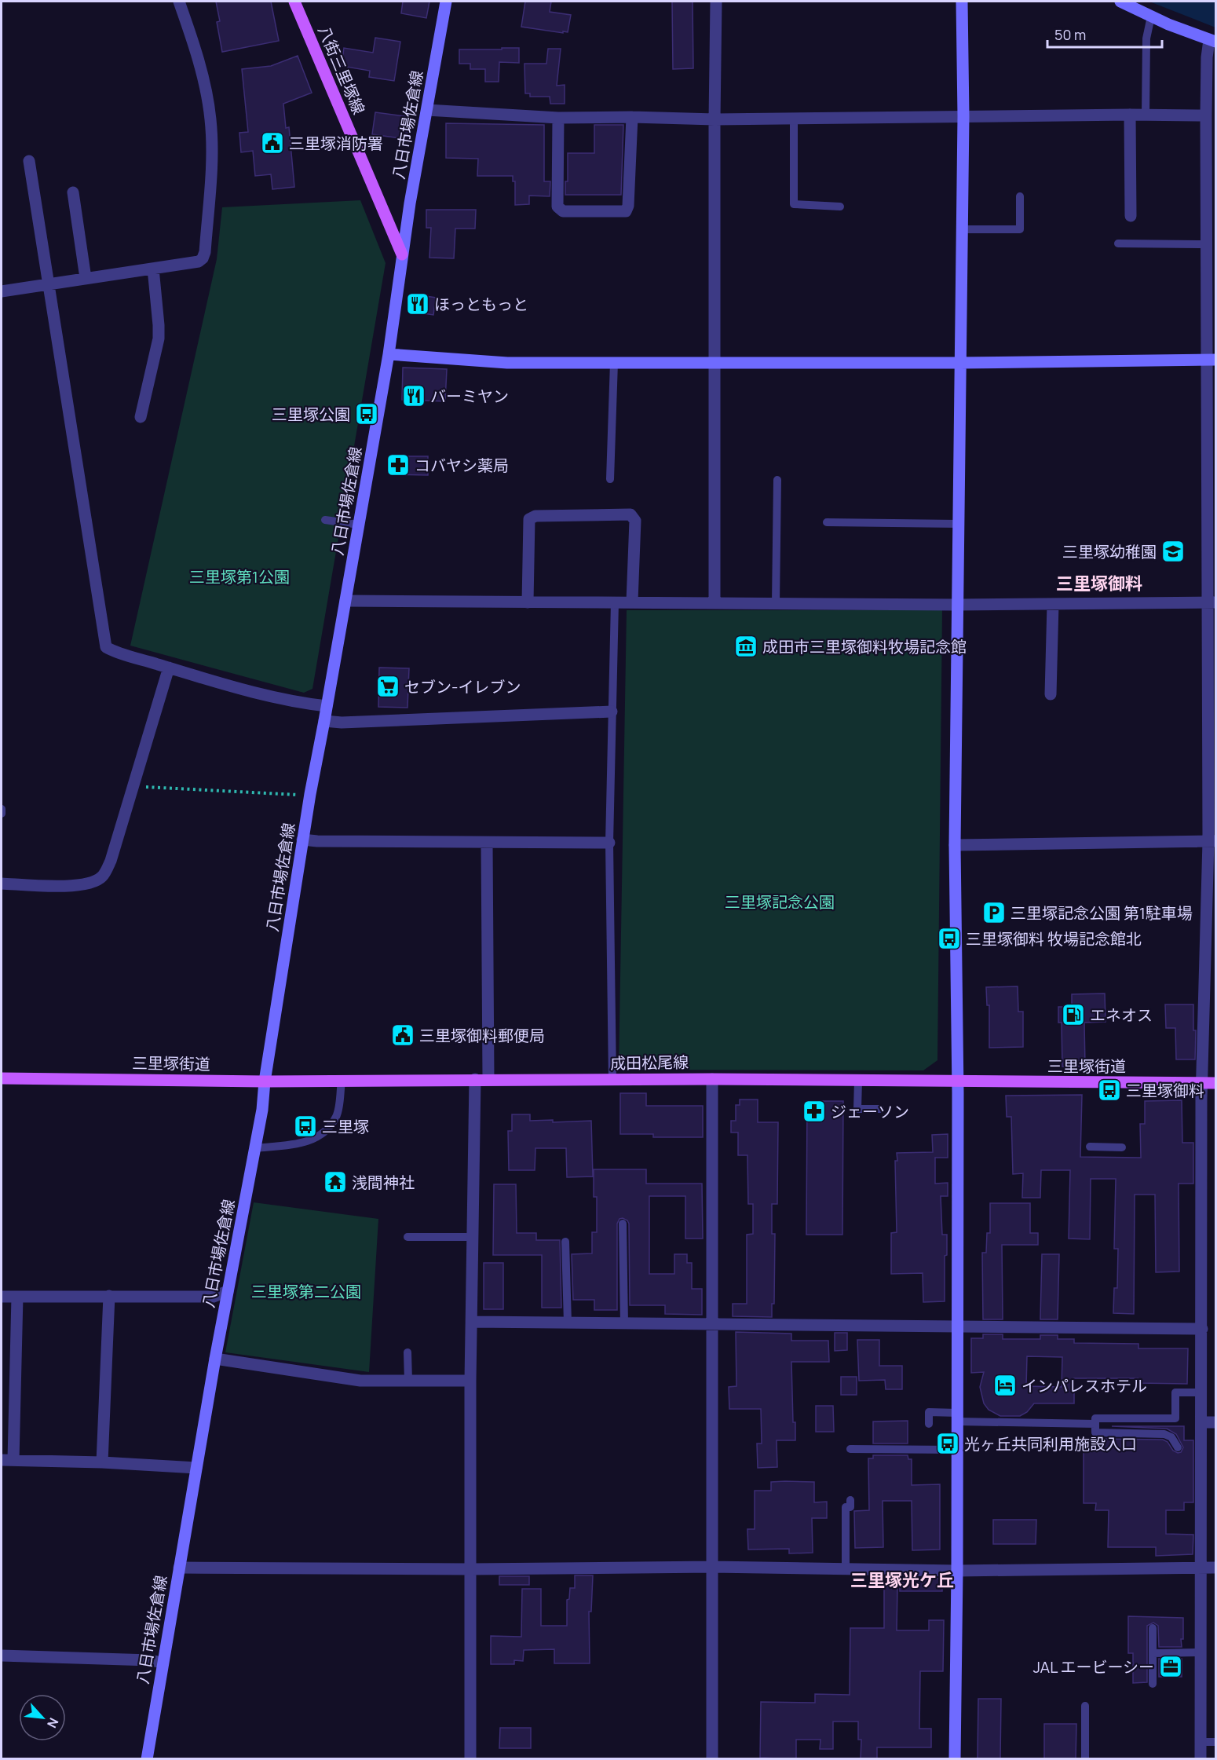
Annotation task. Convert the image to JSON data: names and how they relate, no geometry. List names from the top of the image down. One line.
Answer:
{"streets":{"main road":["八街三里塚線","成田松尾線","三里塚街道"],"street":["八日市場佐倉線"]},"crossings":[["八街三里塚線","八日市場佐倉線"],["八日市場佐倉線","三里塚街道"],["成田松尾線","三里塚街道"]],"districts":["三里塚御料","三里塚光ケ丘"],"parks":["三里塚第1公園","三里塚記念公園","三里塚第二公園"],"places":{"public building":["三里塚消防署","三里塚御料郵便局"],"restaurant":["ほっともっと","バーミヤン"],"bus stop":["三里塚公園","三里塚御料 牧場記念館北","三里塚御料","三里塚","光ヶ丘共同利用施設入口"],"pharmacy":["コバヤシ薬局","ジェーソン"],"school or university":["三里塚幼稚園"],"museum":["成田市三里塚御料牧場記念館"],"supermarket":["セブン-イレブン"],"parking":["三里塚記念公園 第1駐車場"],"fuel station":["エネオス"],"temple":["浅間神社"],"hotel":["インパレスホテル"],"office":["JAL エービーシー"]},"scale_bar":"50 m","north":"bottom right"}
